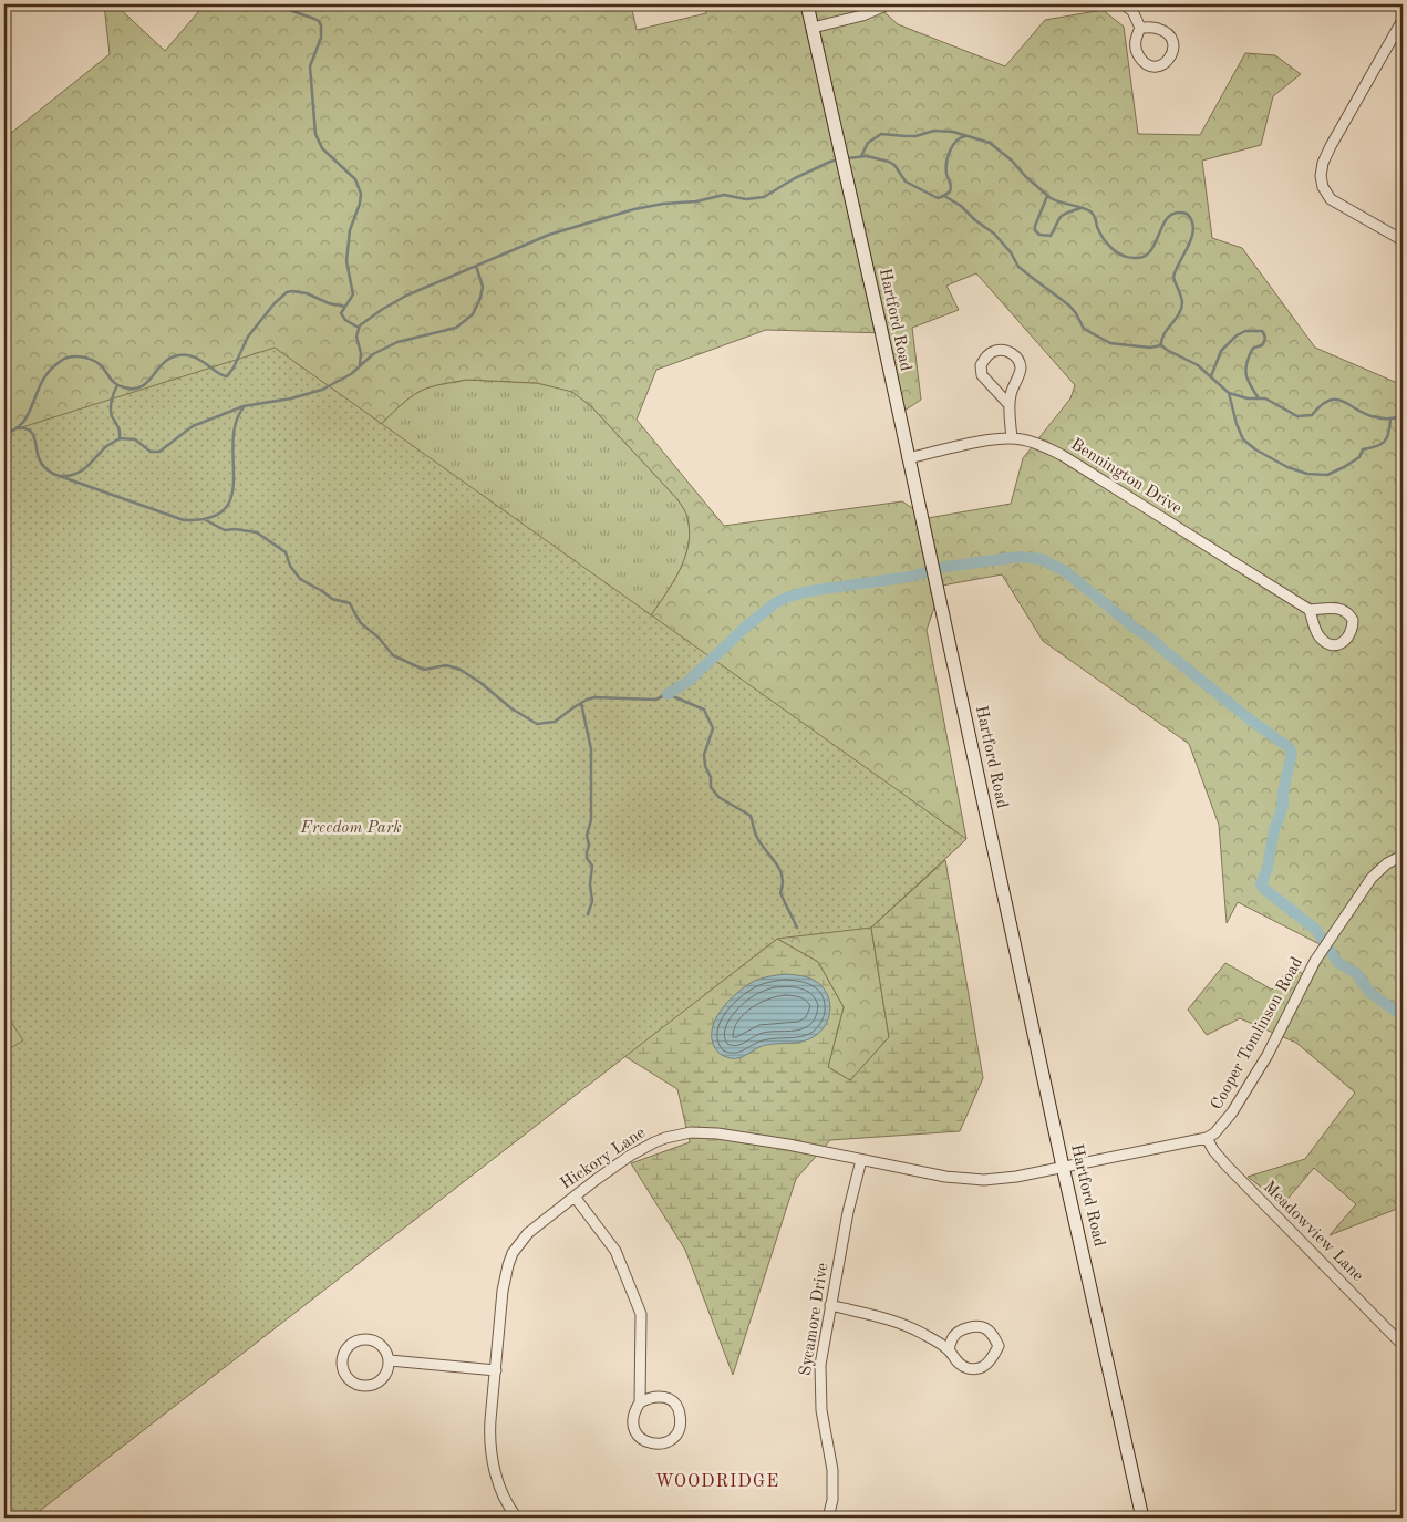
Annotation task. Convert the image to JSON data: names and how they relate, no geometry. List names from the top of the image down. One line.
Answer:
{"streets":{"street":["Hartford Road","Bennington Drive","Cooper Tomlinson Road","Hickory Lane","Meadowview Lane","Sycamore Drive"]},"crossings":[["Hartford Road","Bennington Drive"],["Hartford Road","Hickory Lane"],["Cooper Tomlinson Road","Meadowview Lane"],["Hickory Lane","Sycamore Drive"]],"districts":["WOODRIDGE"],"parks":["Freedom Park"]}
